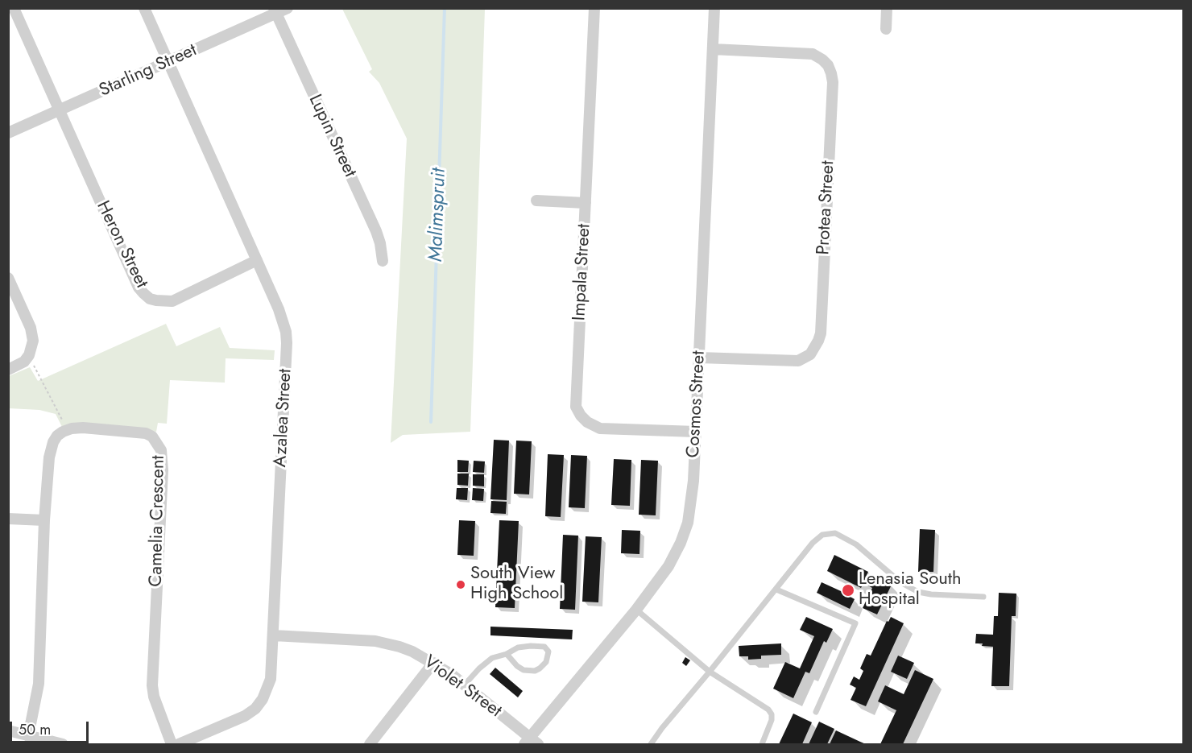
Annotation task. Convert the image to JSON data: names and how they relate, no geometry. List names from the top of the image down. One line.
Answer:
{"streets":{"street":["Starling Street","Lupin Street","Protea Street","Heron Street","Impala Street","Cosmos Street","Azalea Street","Camelia Crescent","Violet Street"]},"crossings":[["Starling Street","Lupin Street"],["Starling Street","Heron Street"],["Starling Street","Azalea Street"],["Protea Street","Cosmos Street"],["Heron Street","Azalea Street"],["Impala Street","Cosmos Street"],["Cosmos Street","Violet Street"],["Azalea Street","Violet Street"]],"water":["Malimspruit"],"places":["South View High School","Lenasia South Hospital"],"scale_bar":"50 m"}
